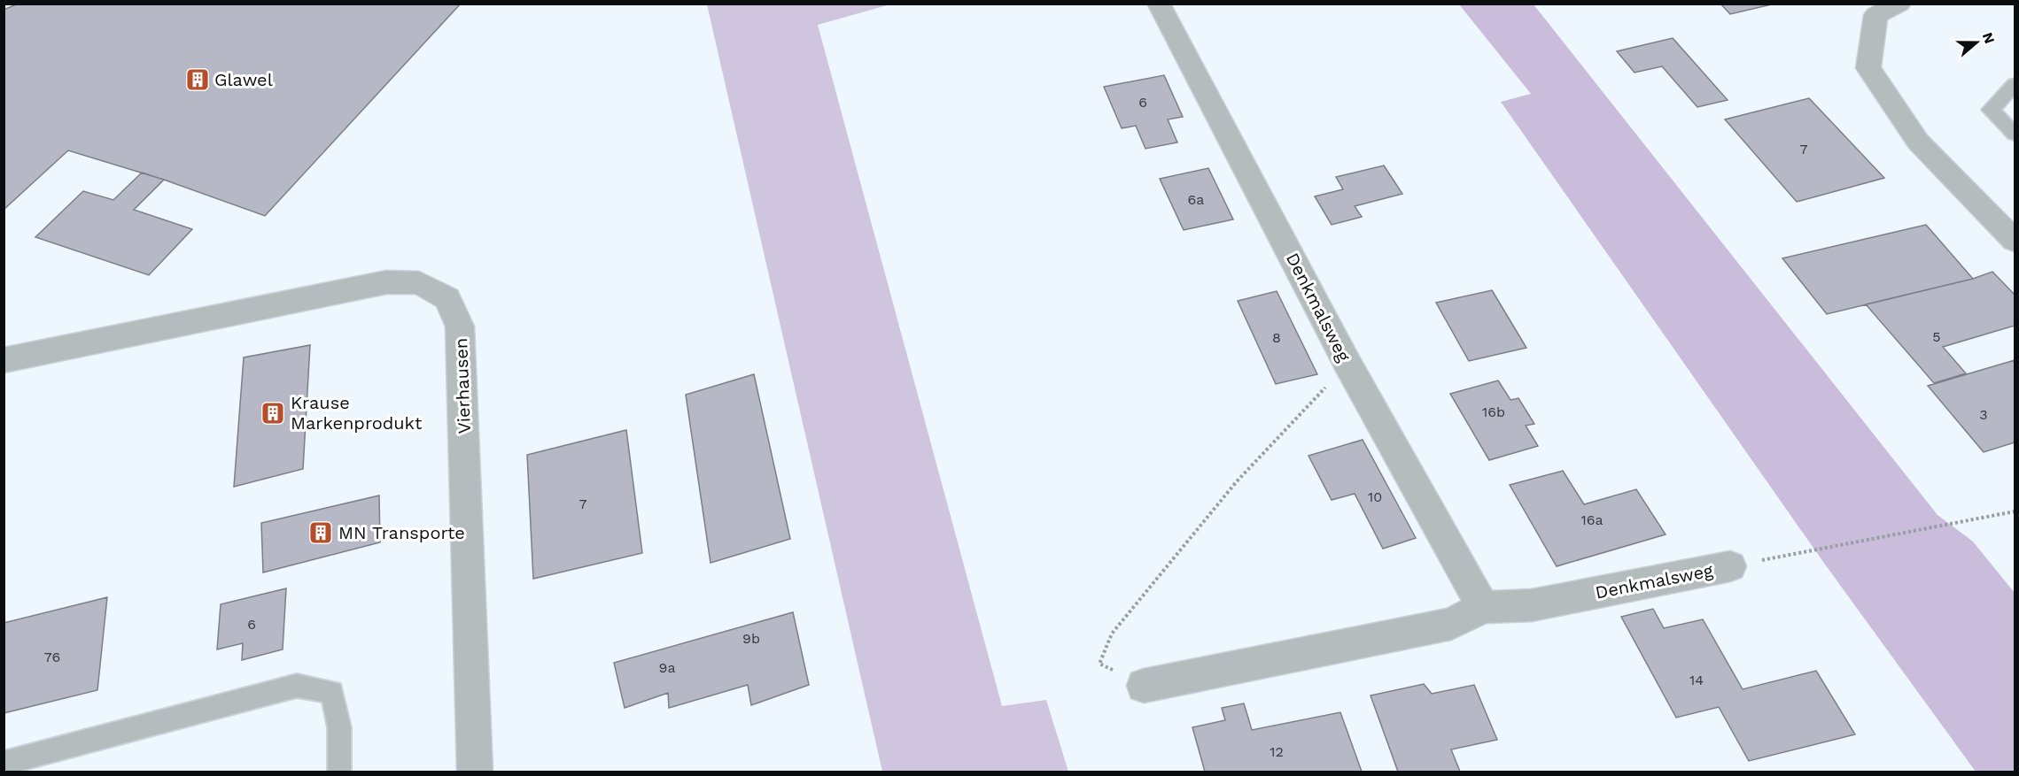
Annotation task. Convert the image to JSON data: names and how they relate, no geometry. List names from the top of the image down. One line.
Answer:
{"streets":{"street":["Denkmalsweg","Vierhausen"]},"places":{"building":["Glawel","Krause Markenprodukt","MN Transporte"]},"house_numbers":["6","7","6a","5","8","16b","3","10","7","16a","6","9b","76","9a","14","12"],"north":"right"}
